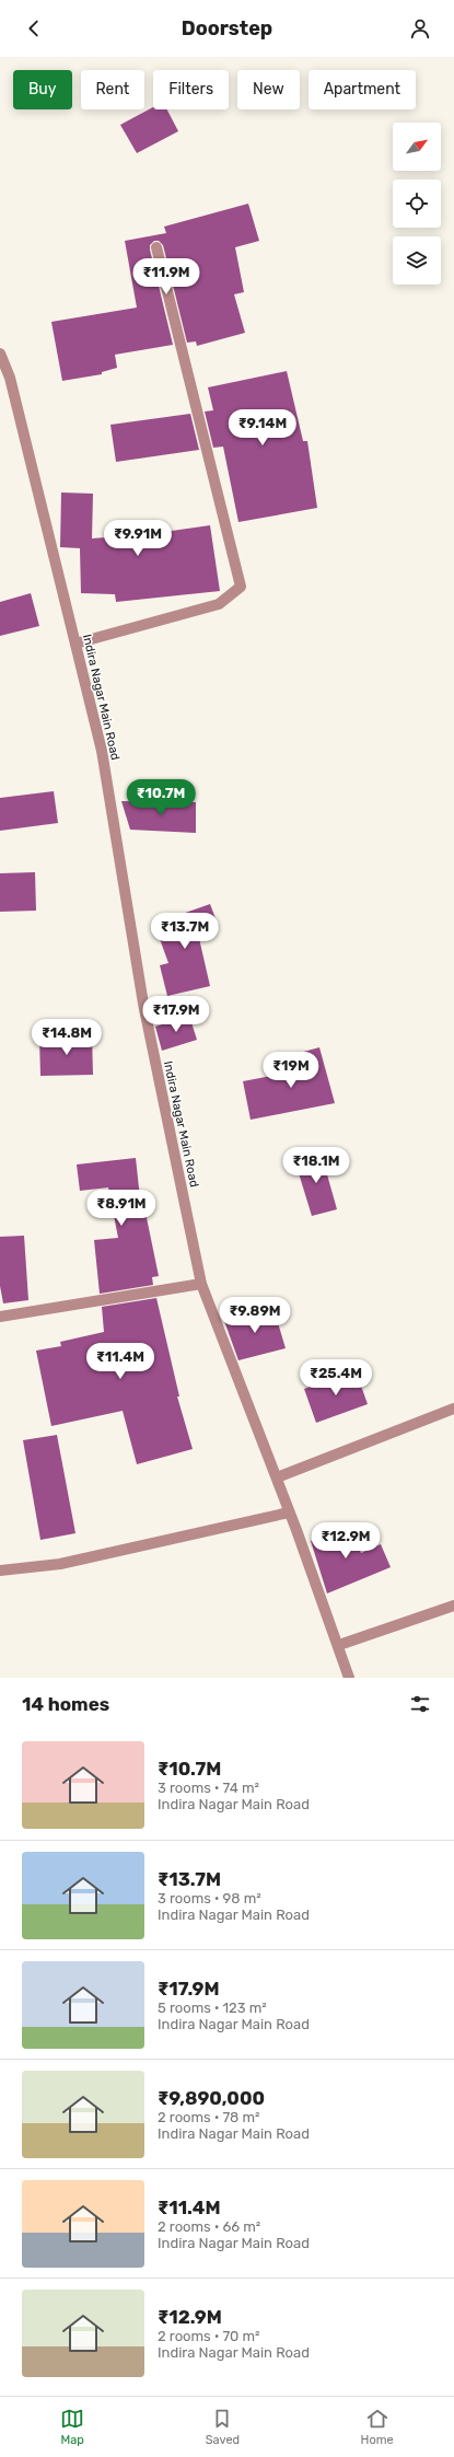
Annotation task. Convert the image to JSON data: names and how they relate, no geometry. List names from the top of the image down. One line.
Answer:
{"streets":{"street":["Indira Nagar Main Road"]},"north":"top right","page":{"header":"Doorstep","chip":["Buy","Rent","Filters","New","Apartment"],"price":["₹11.9M","₹9.14M","₹9.91M","₹10.7M","₹13.7M","₹17.9M","₹14.8M","₹19M","₹18.1M","₹8.91M","₹9.89M","₹11.4M","₹25.4M","₹12.9M"],"heading":"14 homes","list":[{"name":"₹10.7M","note":"3 rooms · 74 m² · Indira Nagar Main Road"},{"name":"₹13.7M","note":"3 rooms · 98 m² · Indira Nagar Main Road"},{"name":"₹17.9M","note":"5 rooms · 123 m² · Indira Nagar Main Road"},{"name":"₹9,890,000","note":"2 rooms · 78 m² · Indira Nagar Main Road"},{"name":"₹11.4M","note":"2 rooms · 66 m² · Indira Nagar Main Road"},{"name":"₹12.9M","note":"2 rooms · 70 m² · Indira Nagar Main Road"}],"tabs":["Map","Saved","Home"]}}
